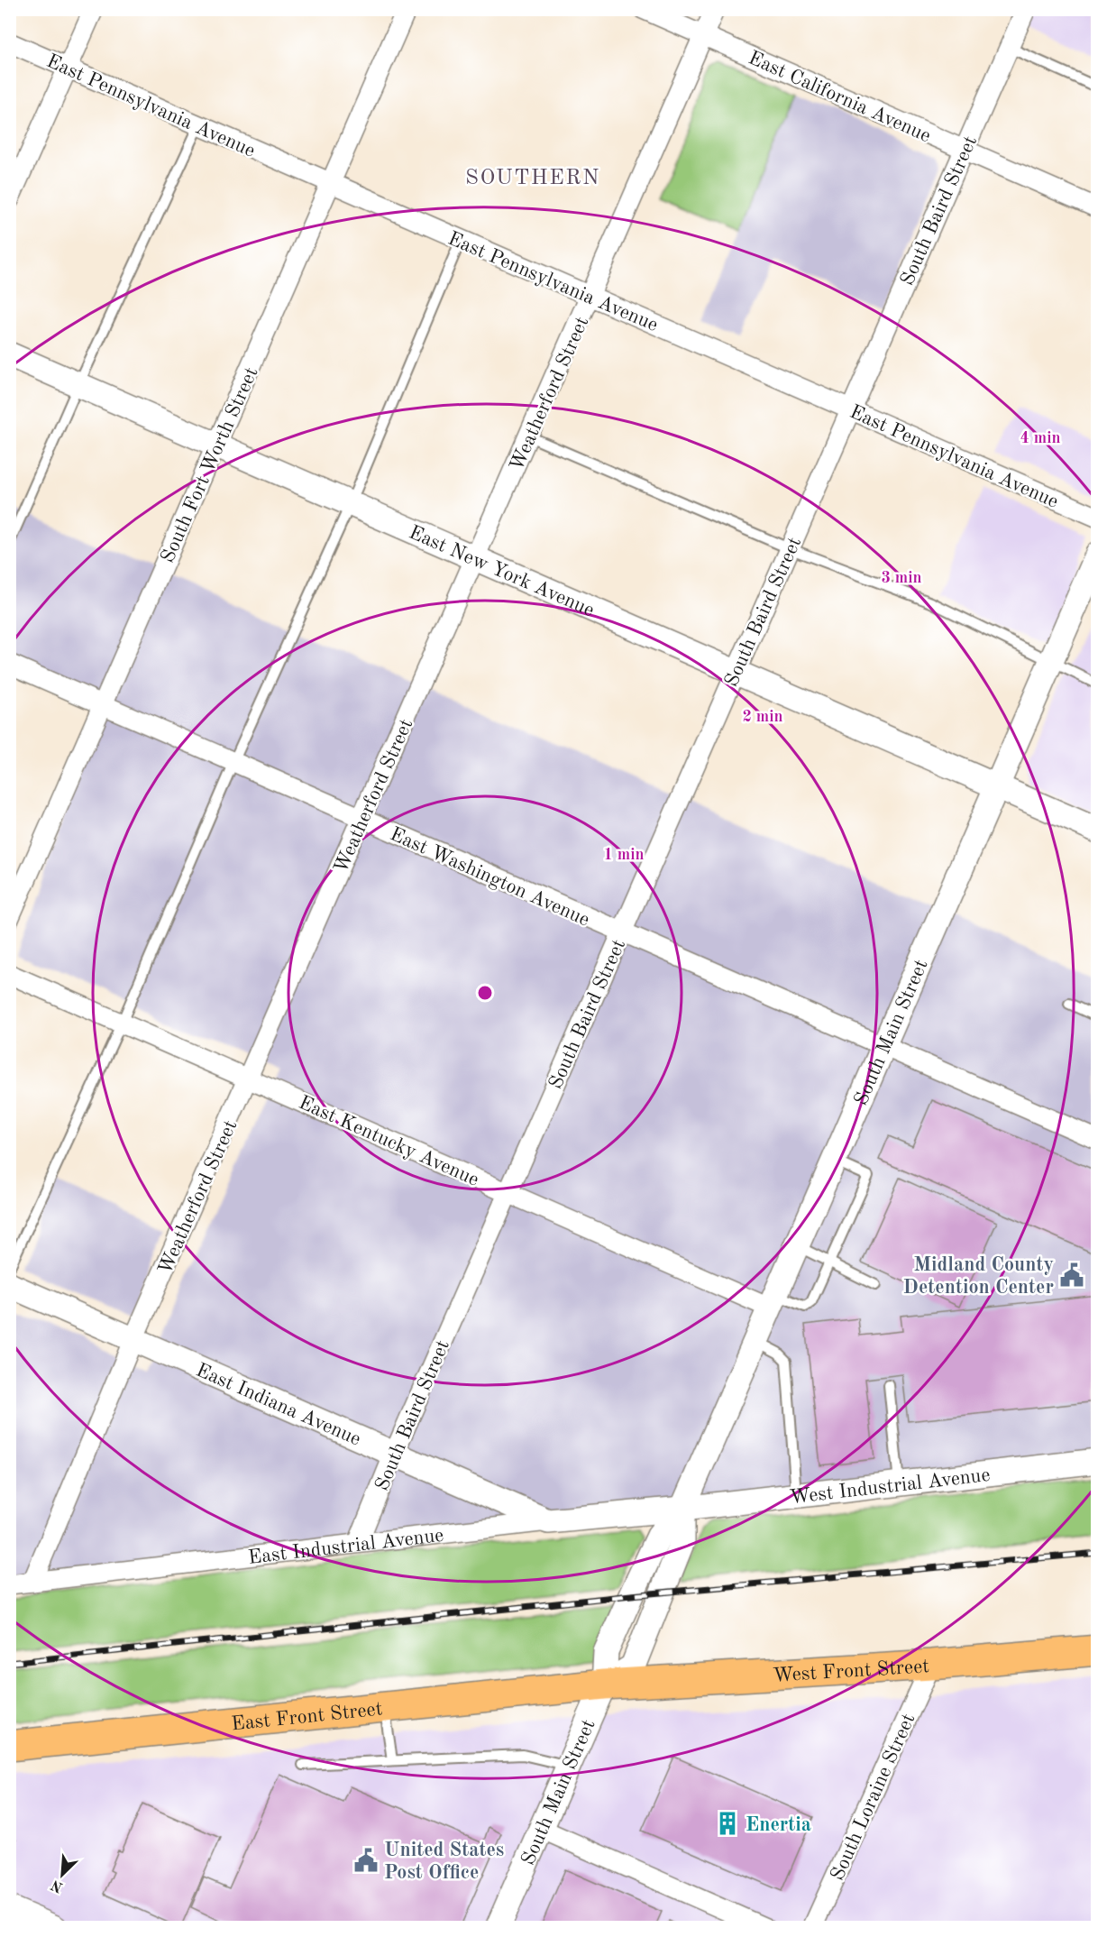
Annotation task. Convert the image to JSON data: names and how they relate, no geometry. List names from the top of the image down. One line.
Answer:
{"streets":{"main road":["West Front Street","East Front Street"],"street":["East California Avenue","East Pennsylvania Avenue","South Baird Street","Weatherford Street","South Fort Worth Street","East New York Avenue","East Washington Avenue","South Main Street","East Kentucky Avenue","East Indiana Avenue","West Industrial Avenue","East Industrial Avenue","South Loraine Street"]},"crossings":[["East California Avenue","South Baird Street"],["East California Avenue","Weatherford Street"],["East Pennsylvania Avenue","South Baird Street"],["East Pennsylvania Avenue","Weatherford Street"],["East Pennsylvania Avenue","South Fort Worth Street"],["South Baird Street","East New York Avenue"],["South Baird Street","East Washington Avenue"],["South Baird Street","East Kentucky Avenue"],["South Baird Street","East Indiana Avenue"],["South Baird Street","East Industrial Avenue"],["Weatherford Street","East New York Avenue"],["Weatherford Street","East Washington Avenue"],["Weatherford Street","East Kentucky Avenue"],["Weatherford Street","East Indiana Avenue"],["Weatherford Street","East Industrial Avenue"],["South Fort Worth Street","East New York Avenue"],["South Fort Worth Street","East Washington Avenue"],["East New York Avenue","South Main Street"],["East Washington Avenue","South Main Street"],["South Main Street","East Kentucky Avenue"],["South Main Street","West Industrial Avenue"],["South Main Street","East Industrial Avenue"],["South Main Street","West Front Street"],["South Main Street","East Front Street"],["East Indiana Avenue","East Industrial Avenue"],["West Industrial Avenue","East Industrial Avenue"],["West Front Street","East Front Street"],["West Front Street","South Loraine Street"]],"districts":["SOUTHERN"],"places":{"public building":["Midland County Detention Center","United States Post Office"],"building":["Enertia"]},"north":"bottom left","rings":["4 min","3 min","2 min","1 min"]}
